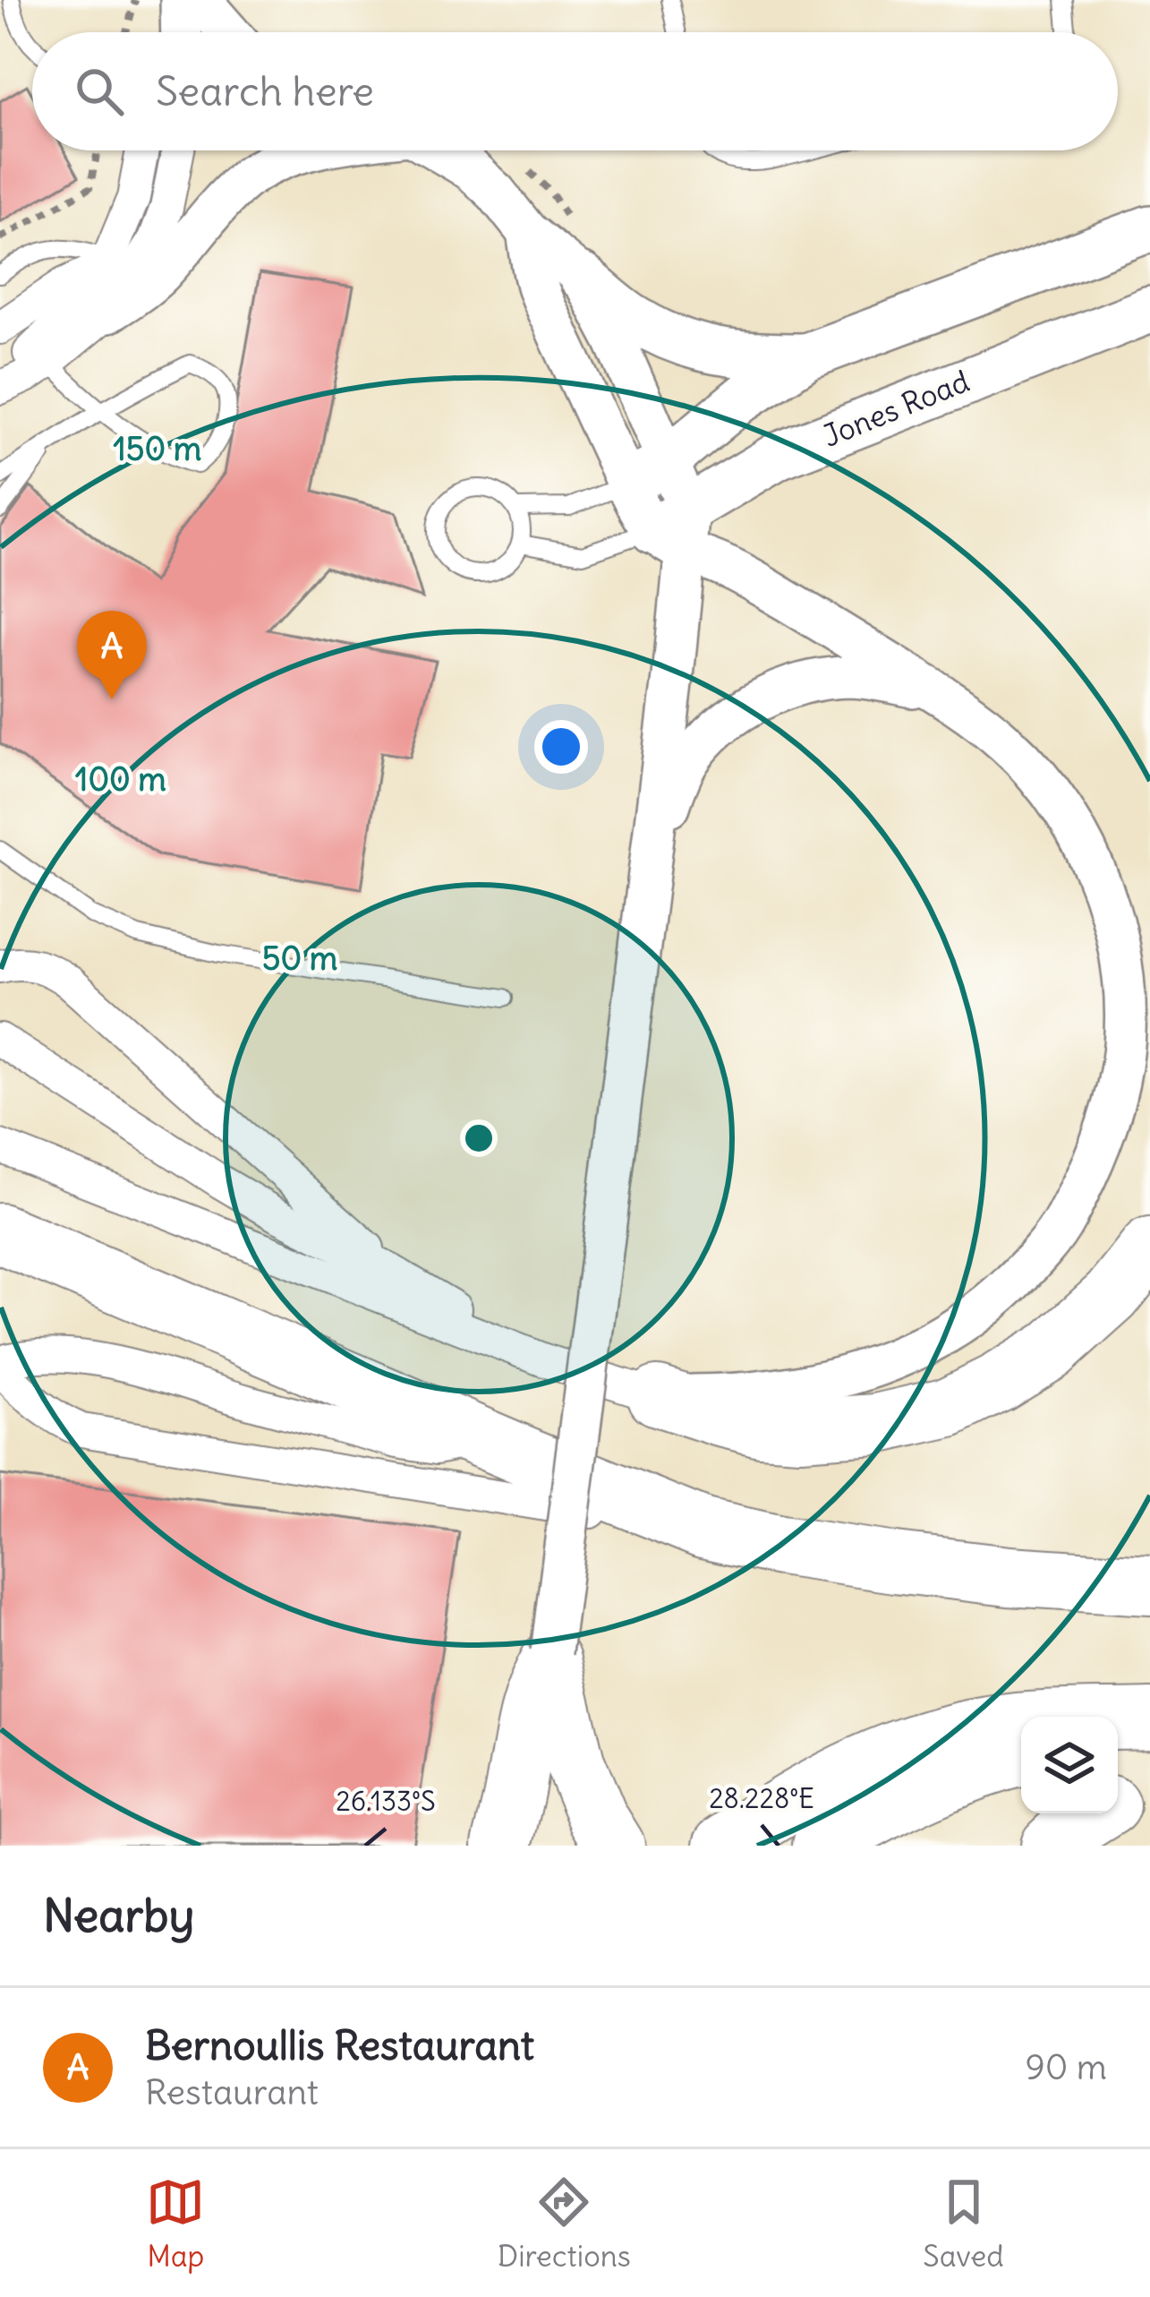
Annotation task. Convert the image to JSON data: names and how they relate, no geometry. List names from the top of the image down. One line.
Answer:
{"streets":{"main road":["Jones Road"]},"page":{"search":"Search here","pins":"A","heading":"Nearby","list":[{"mark":"A","name":"Bernoullis Restaurant","note":"Restaurant","value":"90 m"}],"nav":["Map","Directions","Saved"]},"coordinates":["28.228°E","26.133°S"],"rings":["150 m","100 m","50 m"]}
